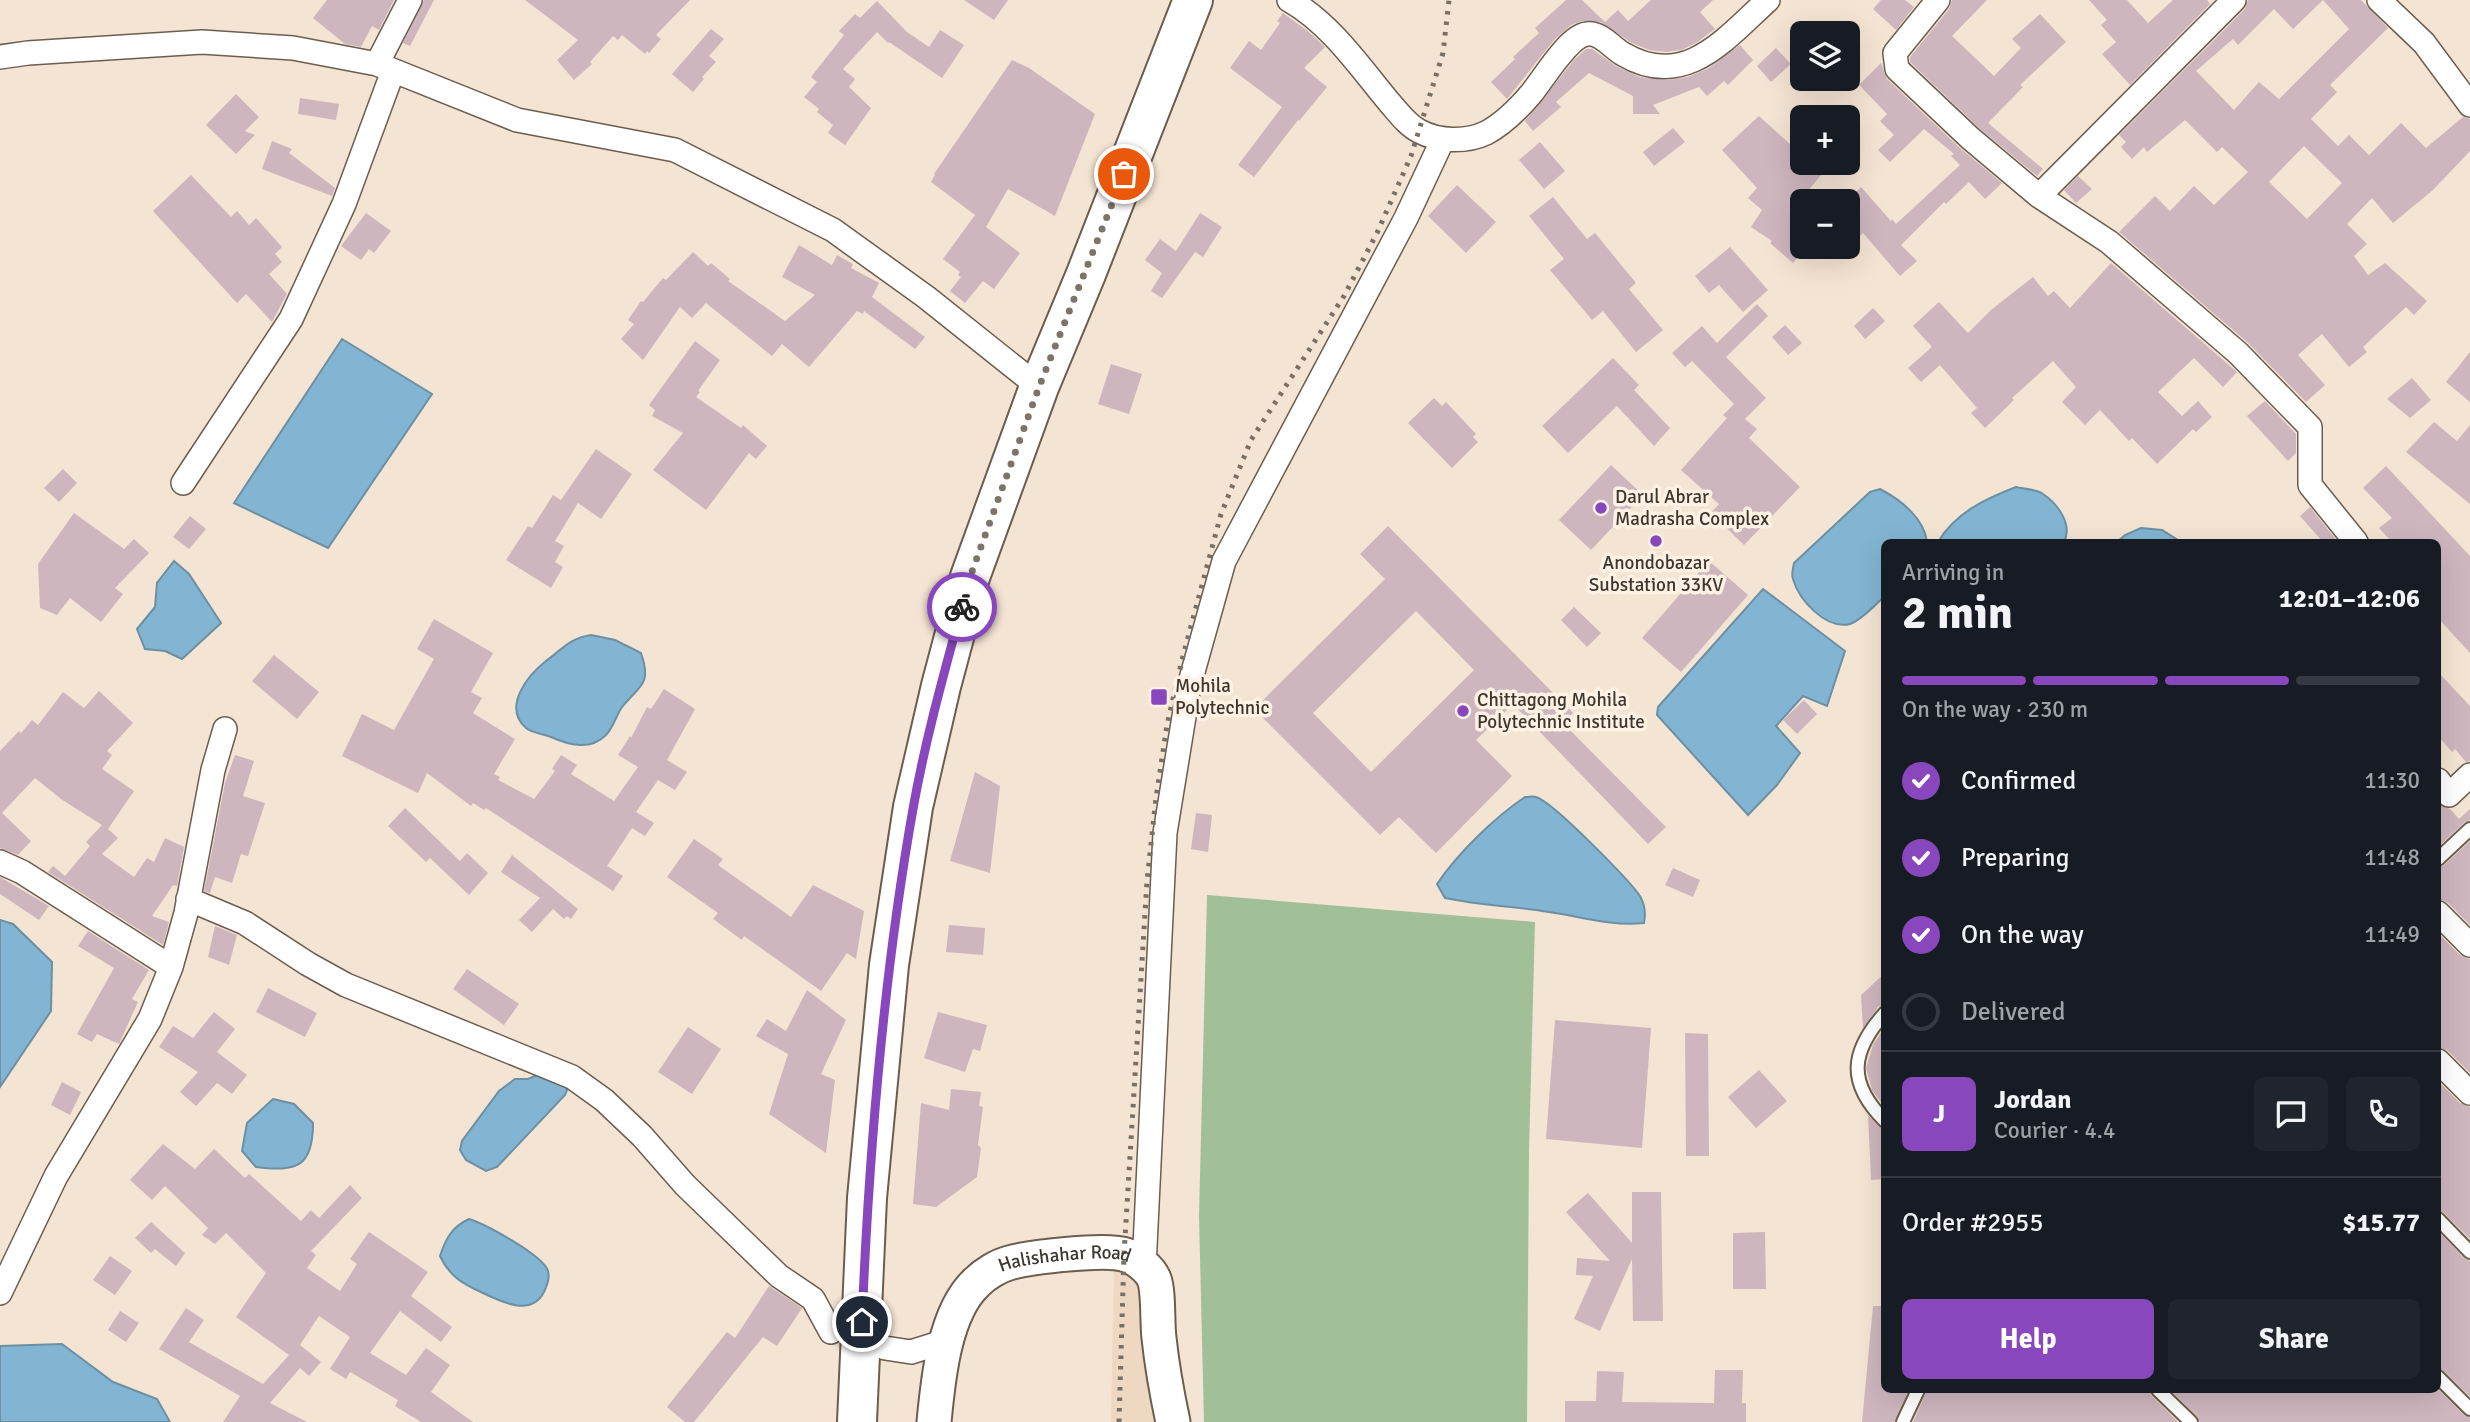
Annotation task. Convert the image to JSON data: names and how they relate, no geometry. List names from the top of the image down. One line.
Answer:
{"streets":{"street":["Halishahar Road"]},"places":{"other":["Darul Abrar Madrasha Complex","Anondobazar Substation 33KV","Chittagong Mohila Polytechnic Institute"],"transit":["Mohila Polytechnic"]},"page":{"map_buttons":["+","−"],"heading":["2 min","Arriving in","12:01–12:06"],"panel":["Jordan","Courier · 4.4","Order #2955","$15.77"],"bar":"On the way · 230 m","list":[["Confirmed","11:30"],["Preparing","11:48"],["On the way","11:49"],"Delivered"],"round":"J","buttons":["Help","Share"]}}
